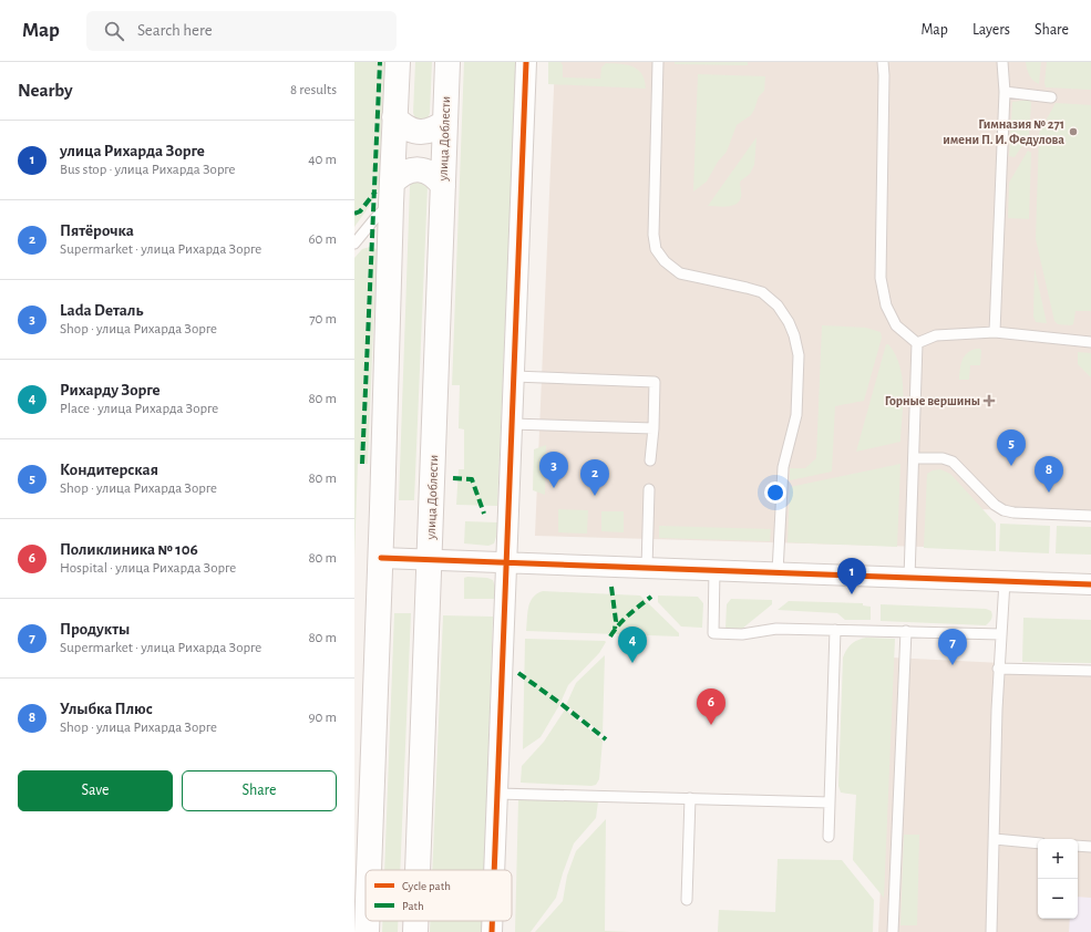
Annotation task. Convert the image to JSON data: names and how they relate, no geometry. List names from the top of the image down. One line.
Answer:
{"streets":{"main road":["улица Доблести"]},"places":{"other":["Гимназия № 271 имени П. И. Федулова"],"health":["Горные вершины"]},"legend":["Cycle path","Path"],"page":{"header":"Map","search":"Search here","nav":["Map","Layers","Share"],"heading":["Nearby","8 results"],"list":[{"mark":"1","name":"улица Рихарда Зорге","note":"Bus stop · улица Рихарда Зорге","value":"40 m"},{"mark":"2","name":"Пятёрочка","note":"Supermarket · улица Рихарда Зорге","value":"60 m"},{"mark":"3","name":"Lada Dеталь","note":"Shop · улица Рихарда Зорге","value":"70 m"},{"mark":"4","name":"Рихарду Зорге","note":"Place · улица Рихарда Зорге","value":"80 m"},{"mark":"5","name":"Кондитерская","note":"Shop · улица Рихарда Зорге","value":"80 m"},{"mark":"6","name":"Поликлиника № 106","note":"Hospital · улица Рихарда Зорге","value":"80 m"},{"mark":"7","name":"Продукты","note":"Supermarket · улица Рихарда Зорге","value":"80 m"},{"mark":"8","name":"Улыбка Плюс","note":"Shop · улица Рихарда Зорге","value":"90 m"}],"pins":["5","3","8","2","1","4","7","6"],"buttons":["Save","Share"],"map_buttons":["+","−"]}}
